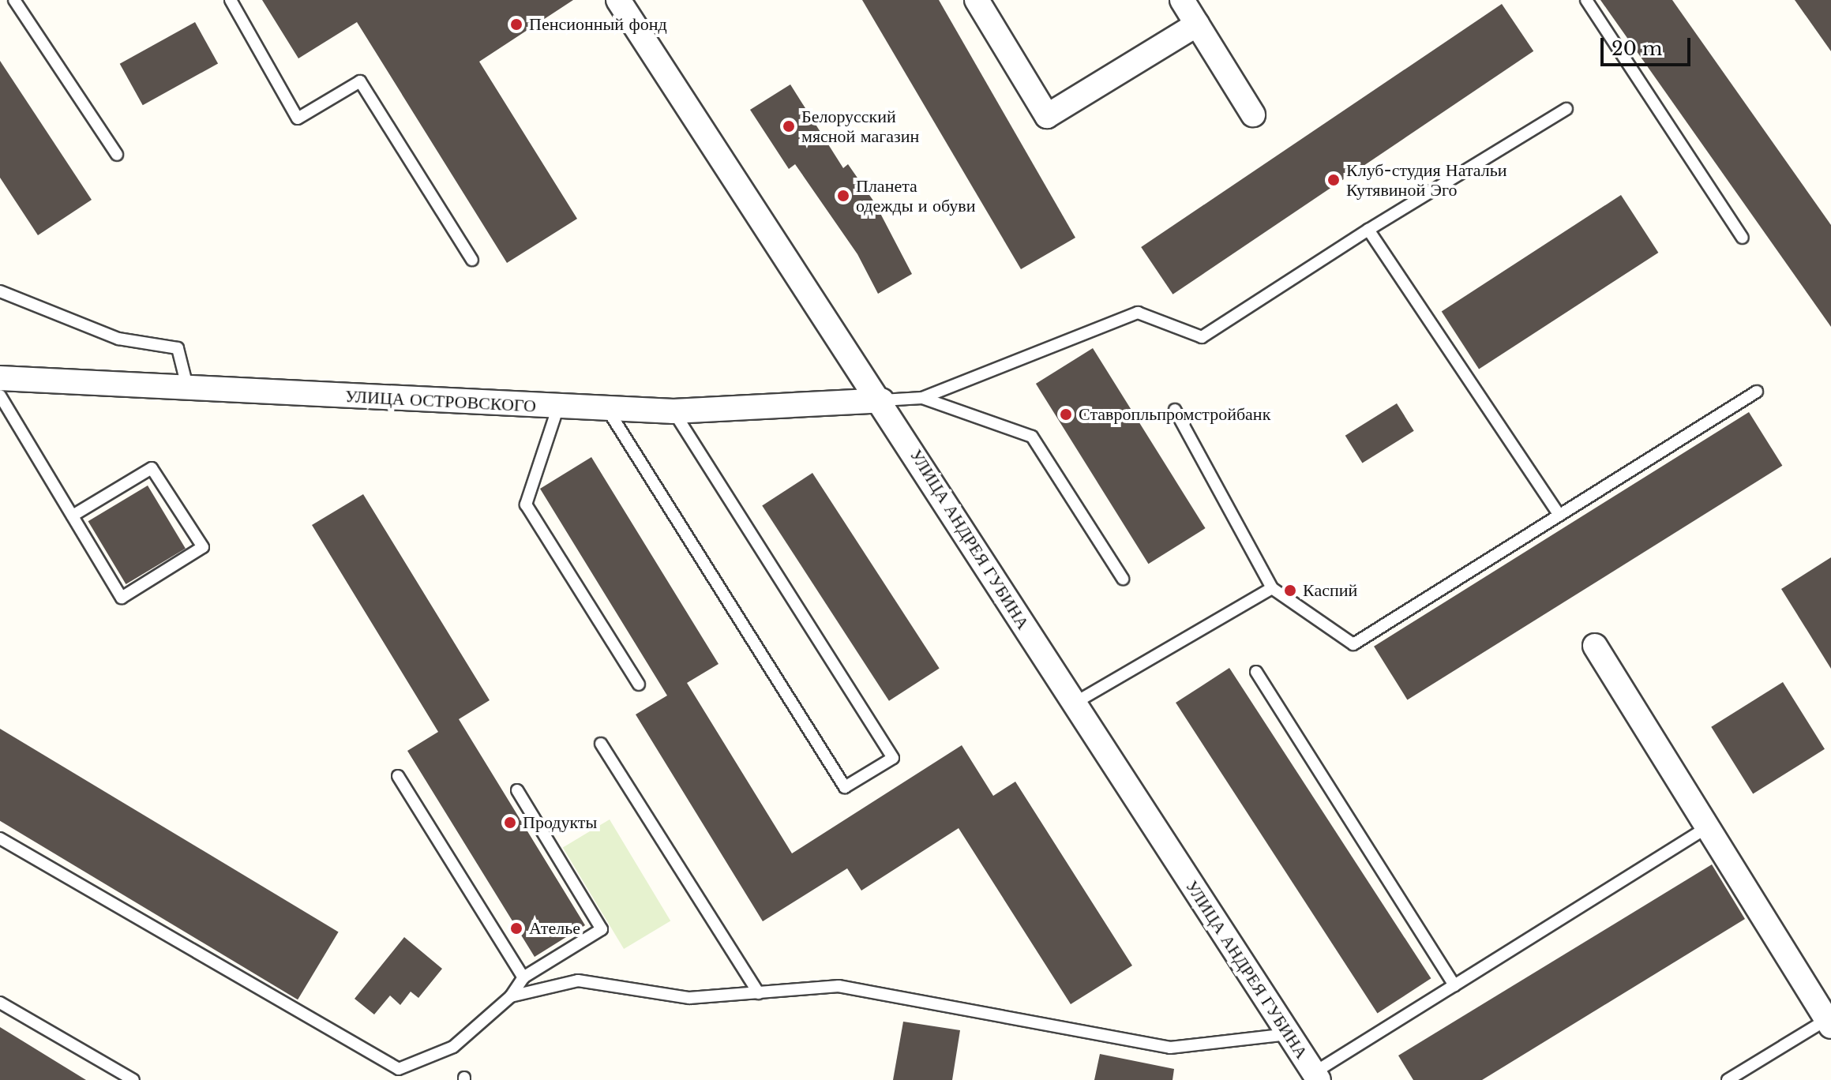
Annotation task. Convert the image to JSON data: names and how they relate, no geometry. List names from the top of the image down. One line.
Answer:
{"streets":{"street":["УЛИЦА ОСТРОВСКОГО","УЛИЦА АНДРЕЯ ГУБИНА"]},"crossings":[["УЛИЦА ОСТРОВСКОГО","УЛИЦА АНДРЕЯ ГУБИНА"]],"places":["Пенсионный фонд","Белорусский мясной магазин","Клуб-студия Натальи Кутявиной Эго","Планета одежды и обуви","Ставропльпромстройбанк","Каспий","Продукты","Ателье"],"scale_bar":"20 m"}
